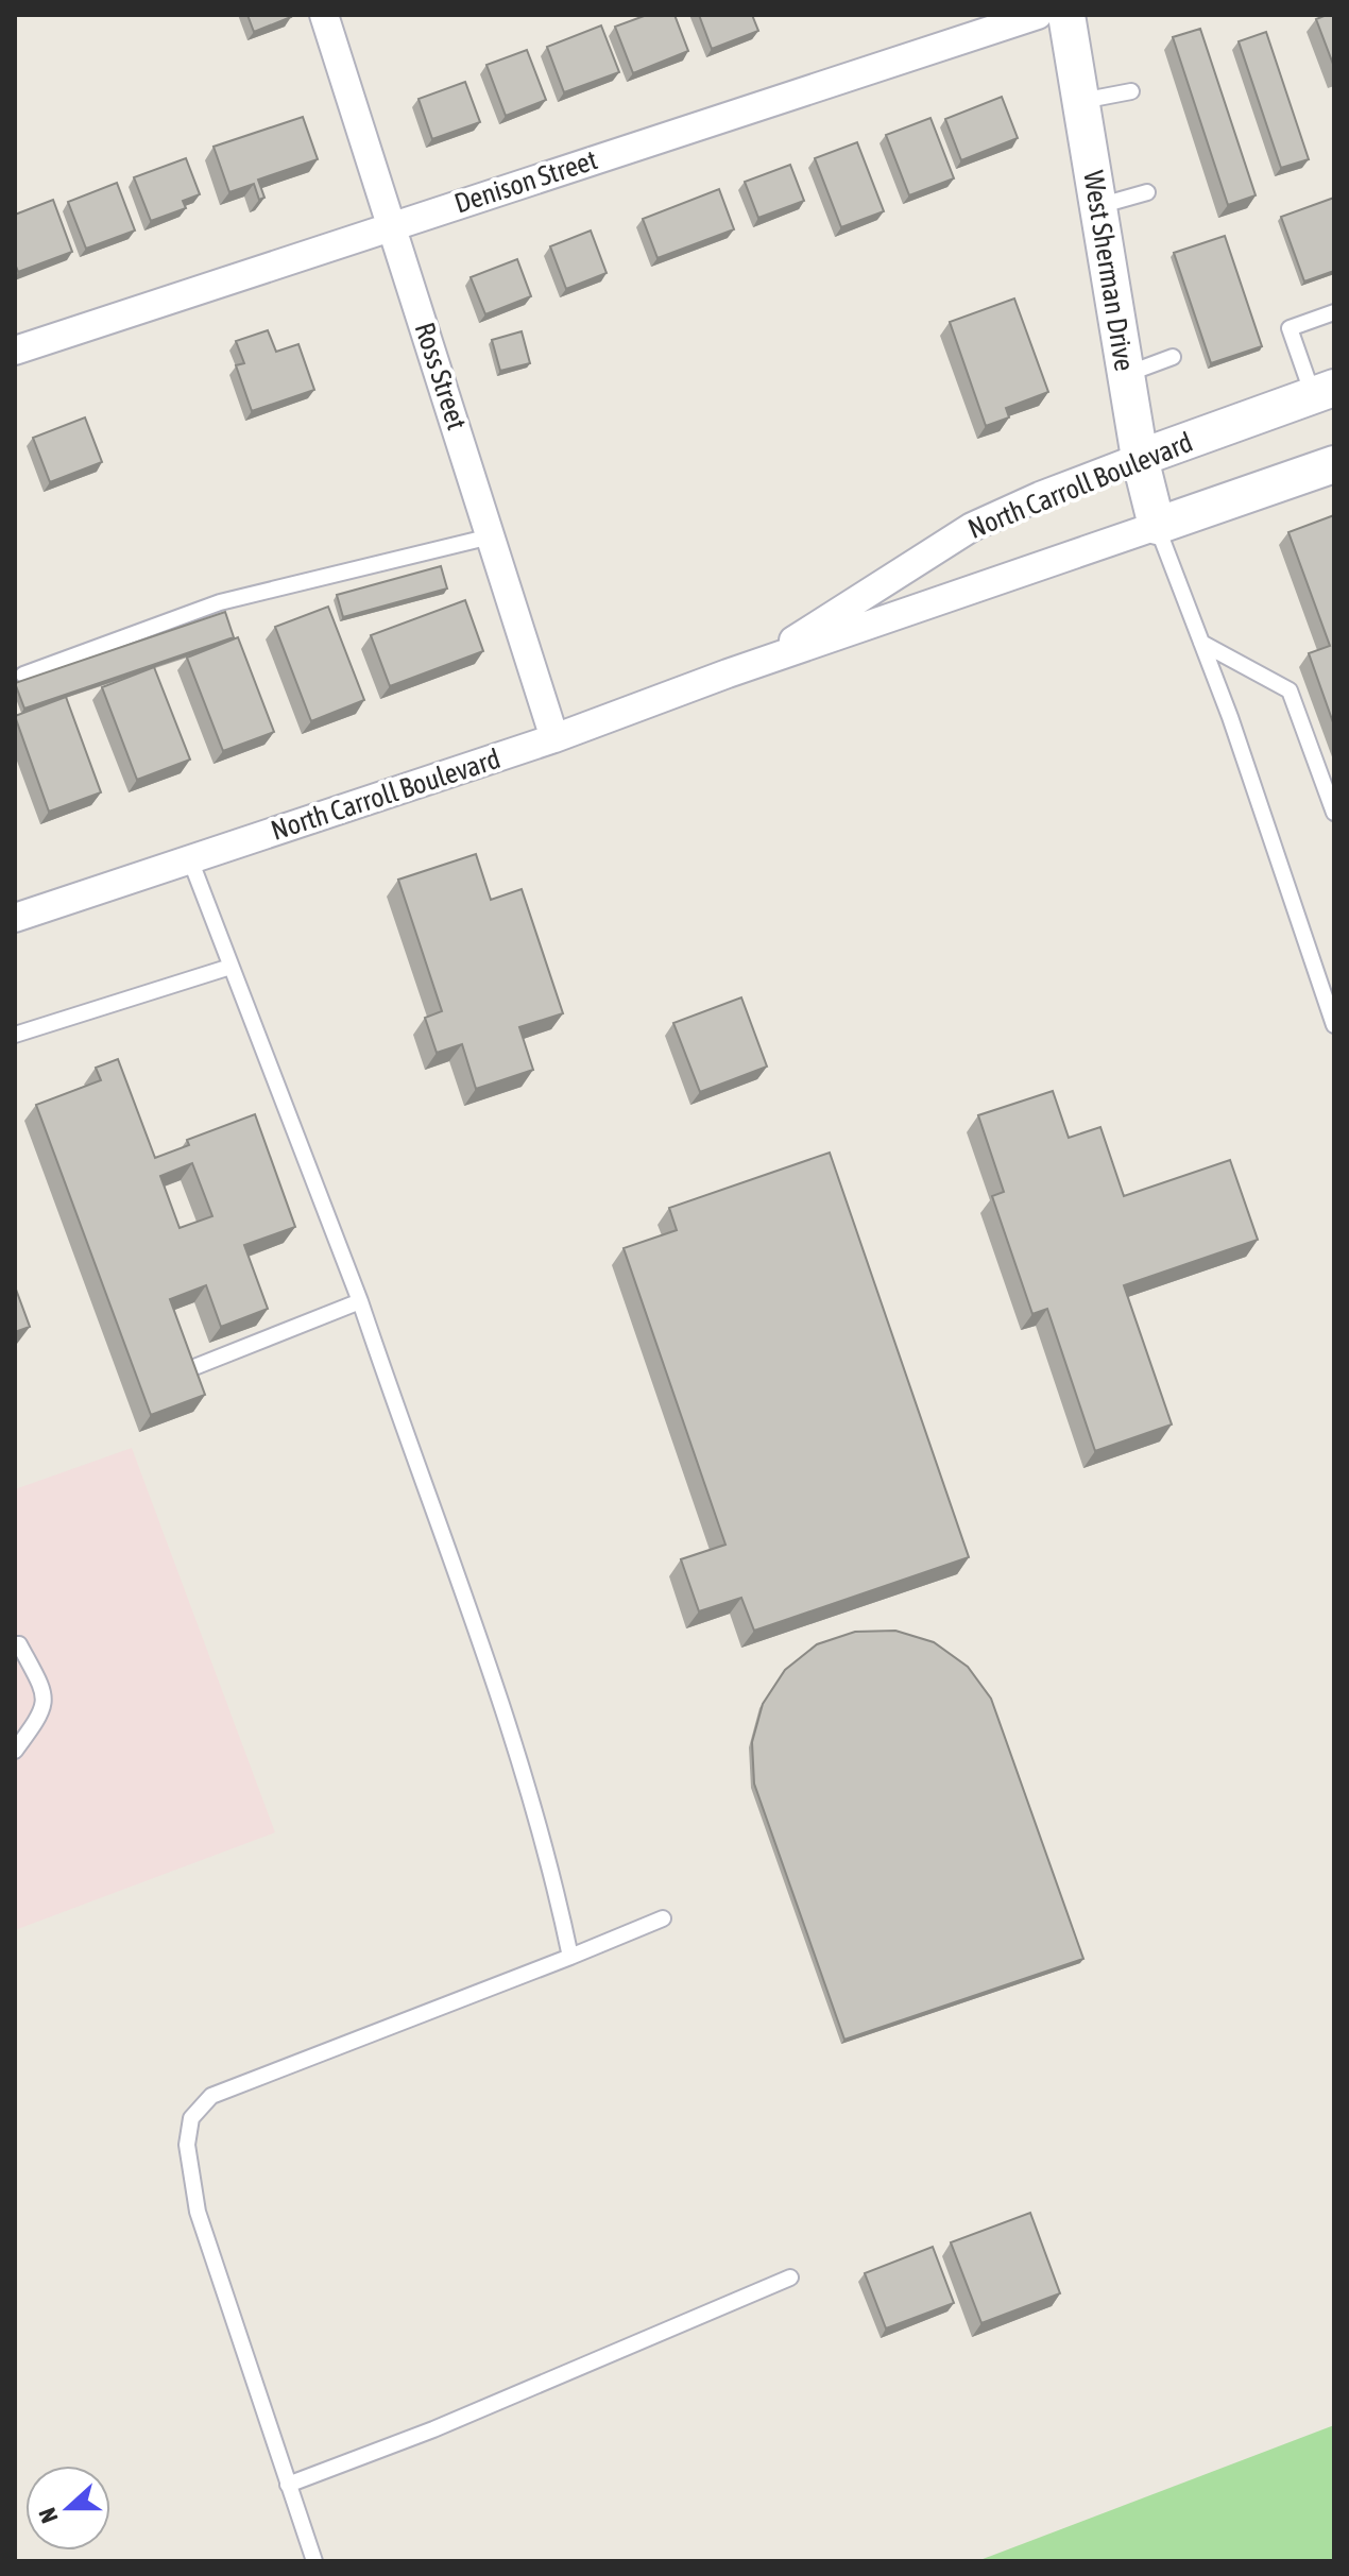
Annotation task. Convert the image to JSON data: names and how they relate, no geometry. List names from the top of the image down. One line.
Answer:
{"streets":{"street":["Denison Street","West Sherman Drive","Ross Street","North Carroll Boulevard"]},"crossings":[["Denison Street","Ross Street"],["West Sherman Drive","North Carroll Boulevard"],["Ross Street","North Carroll Boulevard"]],"north":"left"}
